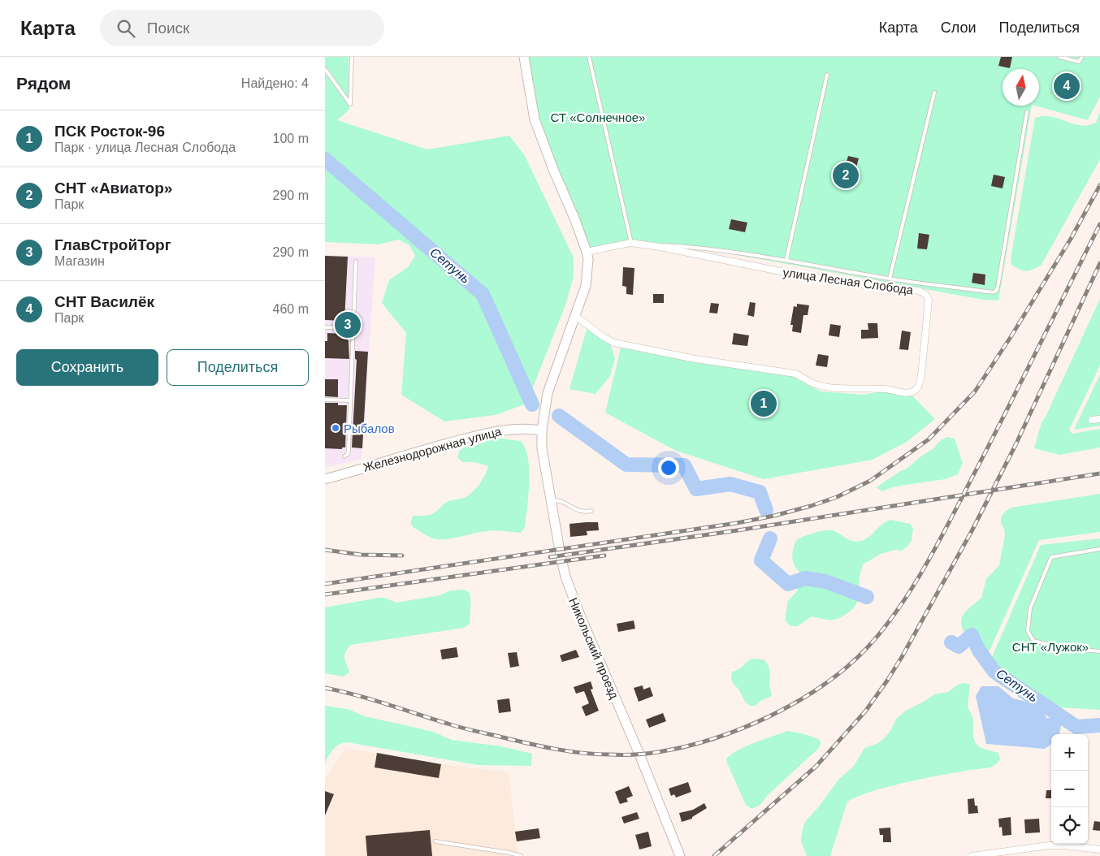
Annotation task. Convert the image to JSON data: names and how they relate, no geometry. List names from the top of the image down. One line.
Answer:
{"streets":{"main road":["Железнодорожная улица","Никольский проезд"],"street":["улица Лесная Слобода"]},"crossings":[["улица Лесная Слобода","Никольский проезд"],["Железнодорожная улица","Никольский проезд"]],"water":["Сетунь"],"parks":["СТ «Солнечное»","СНТ «Лужок»"],"places":["Рыбалов"],"north":"top","page":{"header":"Карта","search":"Поиск","nav":["Карта","Слои","Поделиться"],"heading":["Рядом","Найдено: 4"],"pins":["4","2","3","1"],"list":[{"mark":"1","name":"ПСК Росток-96","note":"Парк · улица Лесная Слобода","value":"100 m"},{"mark":"2","name":"СНТ «Авиатор»","note":"Парк","value":"290 m"},{"mark":"3","name":"ГлавСтройТорг","note":"Магазин","value":"290 m"},{"mark":"4","name":"СНТ Василёк","note":"Парк","value":"460 m"}],"buttons":["Сохранить","Поделиться"],"map_buttons":["+","−"]}}
